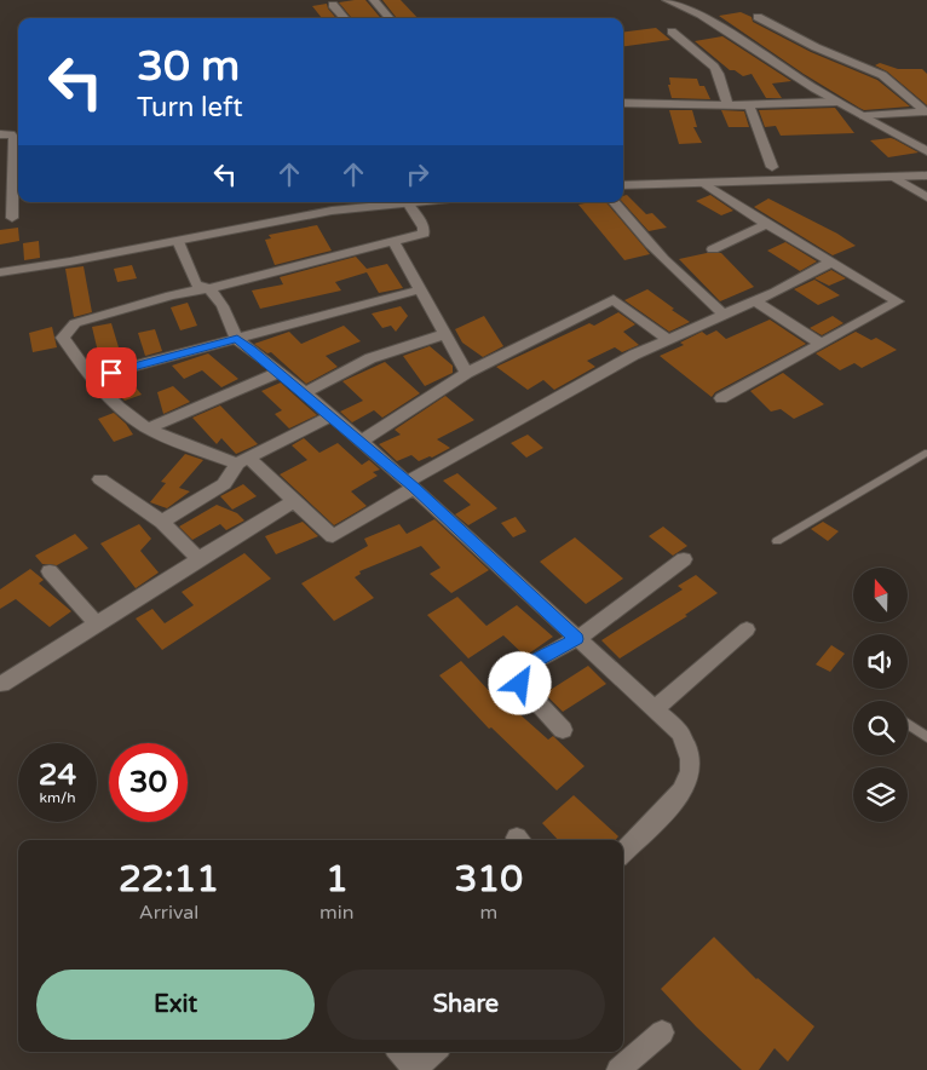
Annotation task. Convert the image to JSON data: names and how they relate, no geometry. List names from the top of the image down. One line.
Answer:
{"north":"top","page":{"turn":["30 m","Turn left"],"speed":"24 km/h","limit":"30","eta":["22:11","Arrival","1","min","310","m"],"buttons":["Exit","Share"]}}
